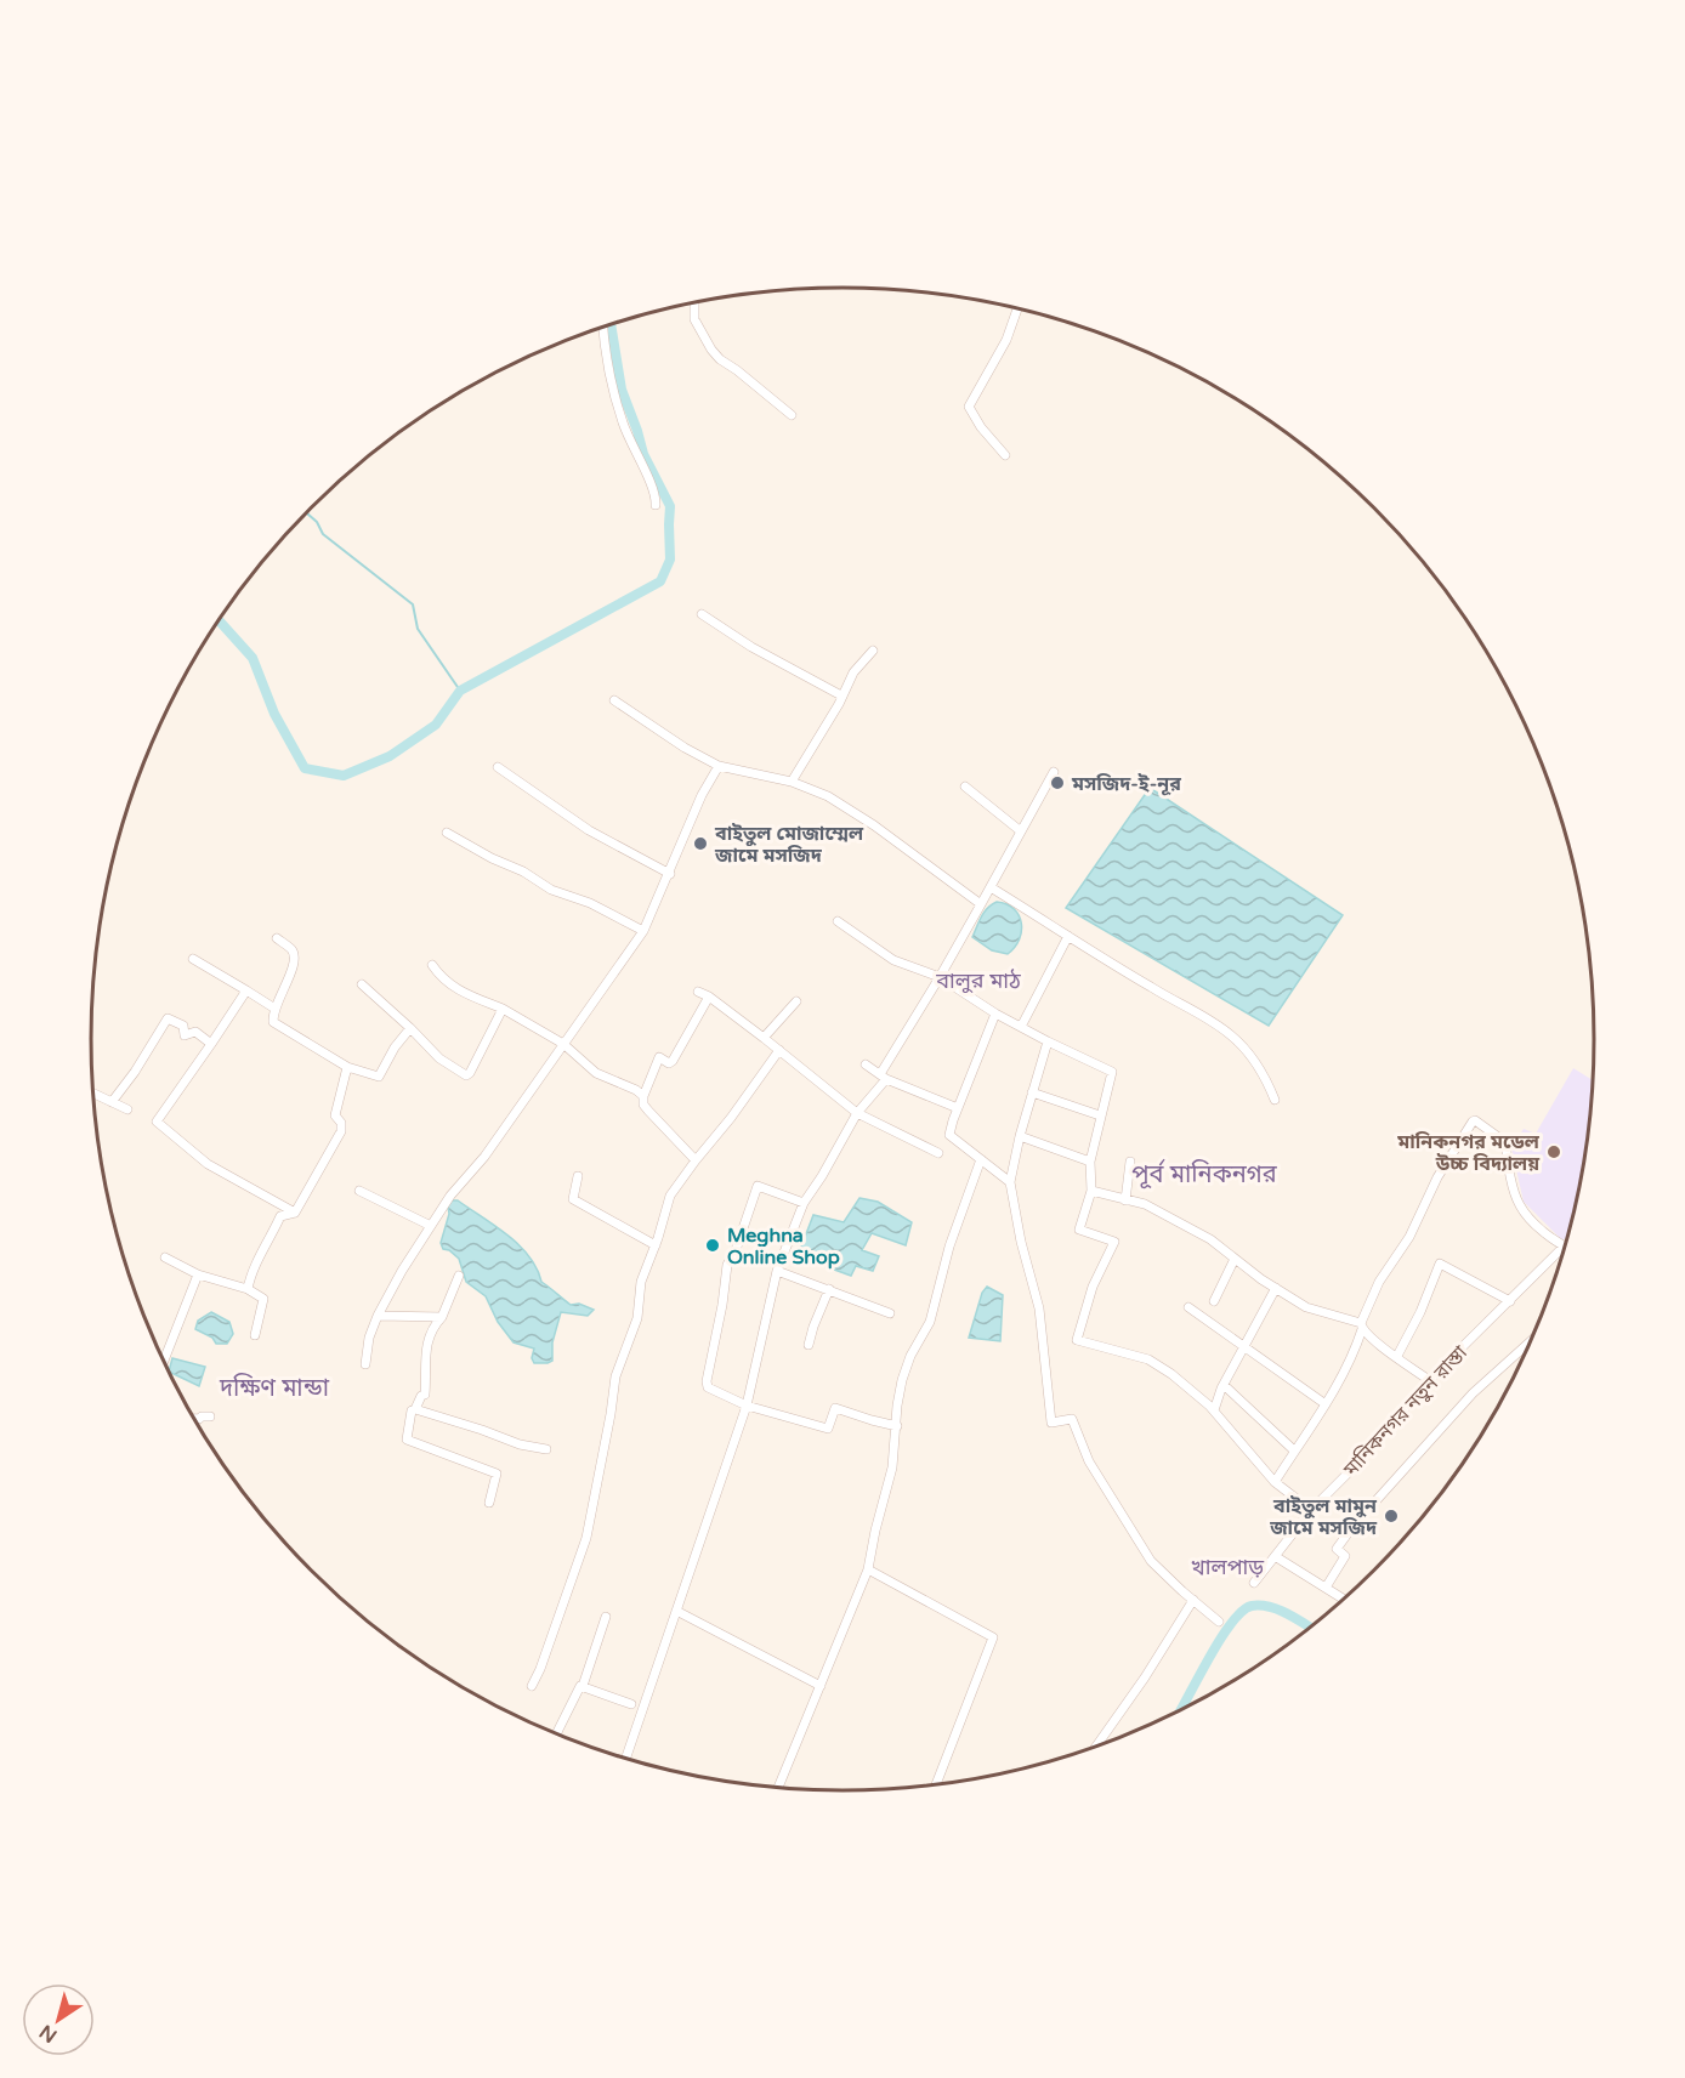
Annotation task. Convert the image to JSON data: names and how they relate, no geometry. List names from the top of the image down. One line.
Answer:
{"streets":{"street":["মানিকনগর নতুন রাস্তা"]},"districts":["বালুর মাঠ","পূর্ব মানিকনগর","দক্ষিণ মান্ডা","খালপাড়"],"places":["মসজিদ-ই-নূর","বাইতুল মোজাম্মেল জামে মসজিদ","মানিকনগর মডেল উচ্চ বিদ্যালয়","Meghna Online Shop","বাইতুল মামুন জামে মসজিদ"],"north":"bottom left"}
